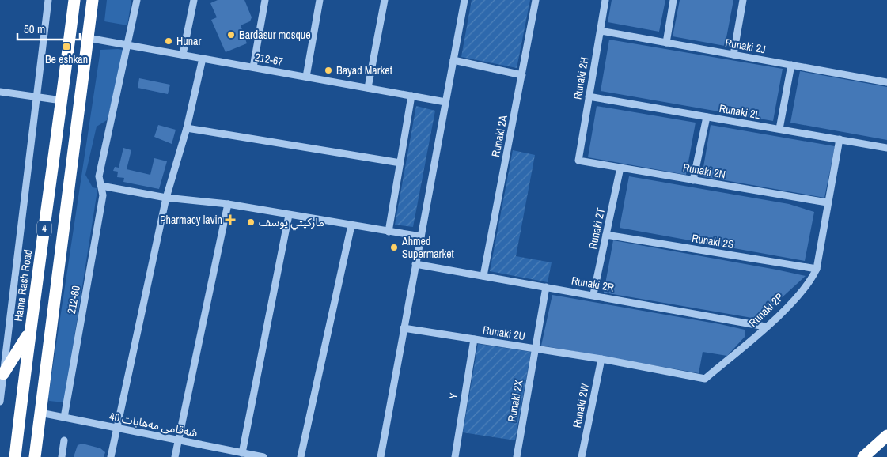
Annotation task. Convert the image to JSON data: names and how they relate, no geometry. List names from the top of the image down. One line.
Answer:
{"streets":{"highway":["4","Hama Rash Road"],"street":["Runaki 2J","212-67","Runaki 2H","Runaki 2L","Runaki 2A","Runaki 2N","Runaki 2T","Runaki 2S","Runaki 2R","212-80","Runaki 2P","Runaki 2U","Y","Runaki 2X","Runaki 2W","شەقامی مەهابات 40"]},"crossings":[["Runaki 2J","Runaki 2H"],["212-67","4"],["212-67","212-80"],["Runaki 2H","Runaki 2L"],["Runaki 2H","Runaki 2N"],["Runaki 2L","Runaki 2P"],["Runaki 2A","Runaki 2R"],["Runaki 2N","Runaki 2T"],["Runaki 2N","Runaki 2P"],["4","شەقامی مەهابات 40"],["Runaki 2T","Runaki 2S"],["Runaki 2T","Runaki 2R"],["Runaki 2S","Runaki 2P"],["Runaki 2R","Runaki 2P"],["Runaki 2R","Runaki 2X"],["212-80","شەقامی مەهابات 40"],["Runaki 2P","Runaki 2U"],["Runaki 2P","Runaki 2W"],["Runaki 2U","Y"],["Runaki 2U","Runaki 2X"],["Runaki 2U","Runaki 2W"]],"places":{"other":["Bardasur mosque","Hunar","Bayad Market","ماركيتي يوسف","Ahmed Supermarket"],"transit":["Be eshkan"],"health":["Pharmacy lavin"]},"scale_bar":"50 m"}
